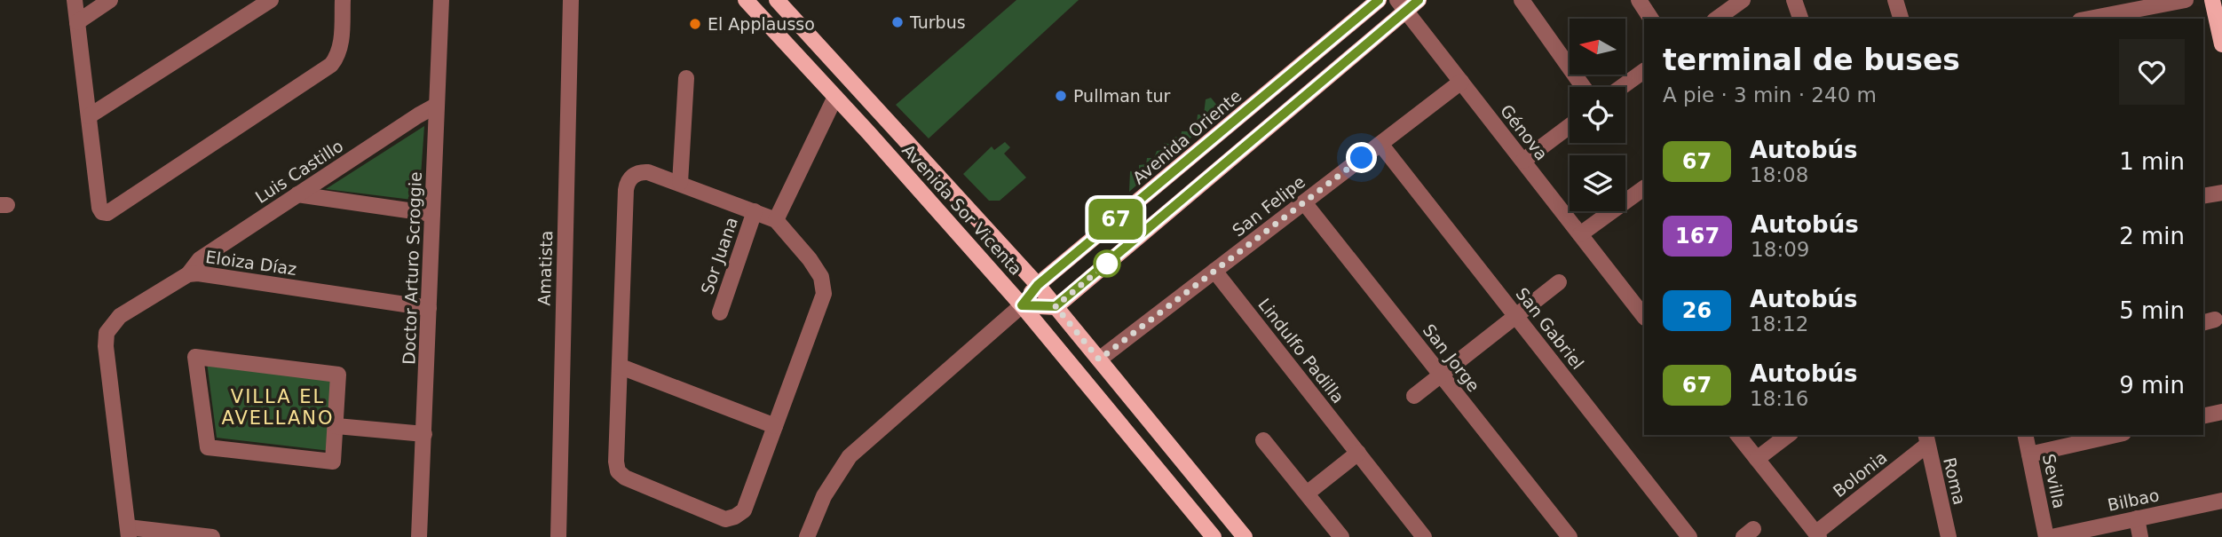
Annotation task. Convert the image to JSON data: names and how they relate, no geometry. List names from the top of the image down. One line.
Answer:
{"streets":{"main road":["Avenida Oriente","Avenida Sor Vicenta"],"street":["Génova","Luis Castillo","San Felipe","Sor Juana","Eloiza Díaz","Doctor Arturo Scroggie","Amatista","San Gabriel","Lindulfo Padilla","San Jorge","Bolonia","Roma","Sevilla","Bilbao"]},"crossings":[["Génova","San Felipe"],["Avenida Oriente","Avenida Sor Vicenta"],["Luis Castillo","Eloiza Díaz"],["Luis Castillo","Doctor Arturo Scroggie"],["San Felipe","Avenida Sor Vicenta"],["San Felipe","San Gabriel"],["San Felipe","Lindulfo Padilla"],["San Felipe","San Jorge"],["Eloiza Díaz","Doctor Arturo Scroggie"],["Bolonia","Roma"]],"districts":["VILLA EL AVELLANO"],"places":["Turbus","El Applausso","Pullman tur"],"lines":["bus line 67"],"north":"left","page":{"on_map":"67","heading":["terminal de buses","A pie · 3 min · 240 m"],"list":[{"mark":"67","name":"Autobús","note":"18:08","value":"1 min"},{"mark":"167","name":"Autobús","note":"18:09","value":"2 min"},{"mark":"26","name":"Autobús","note":"18:12","value":"5 min"},{"mark":"67","name":"Autobús","note":"18:16","value":"9 min"}]}}
